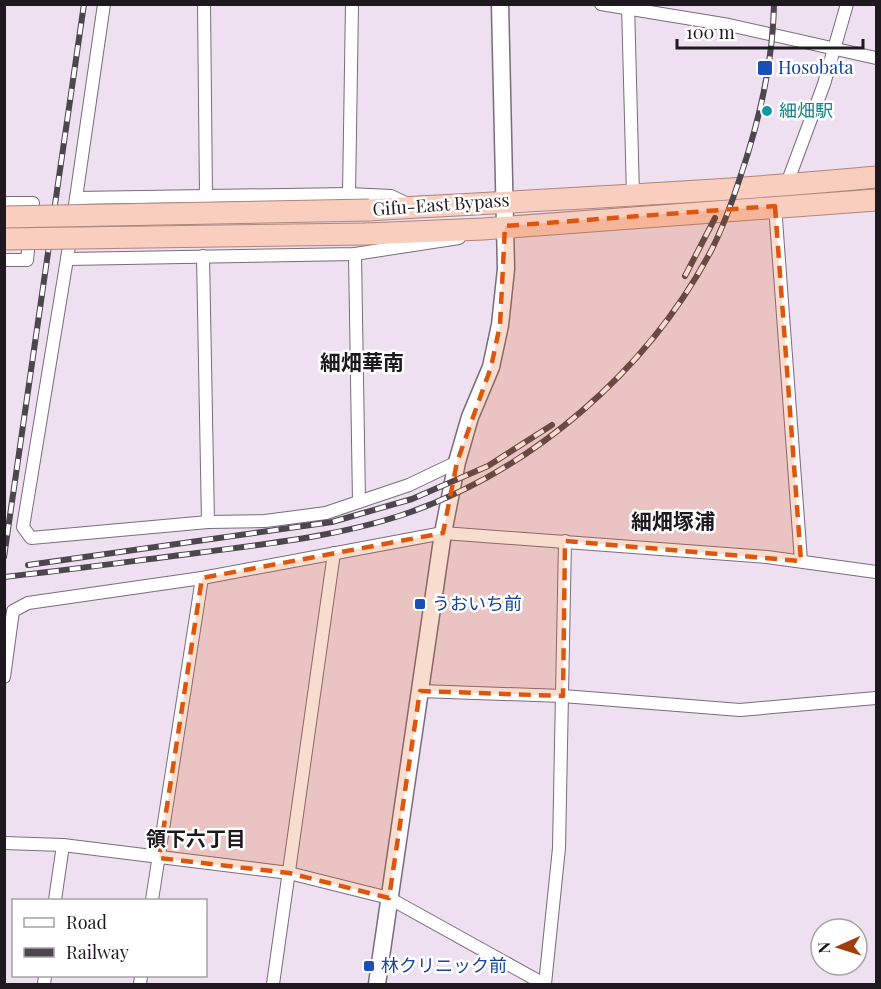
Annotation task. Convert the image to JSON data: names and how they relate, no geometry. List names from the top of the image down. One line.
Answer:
{"streets":{"highway":["Gifu-East Bypass"]},"districts":["細畑華南","細畑塚浦","領下六丁目"],"places":{"transit":["Hosobata","うおいち前","林クリニック前"],"other":["細畑駅"]},"legend":["Road","Railway"],"scale_bar":"100 m","north":"left"}
